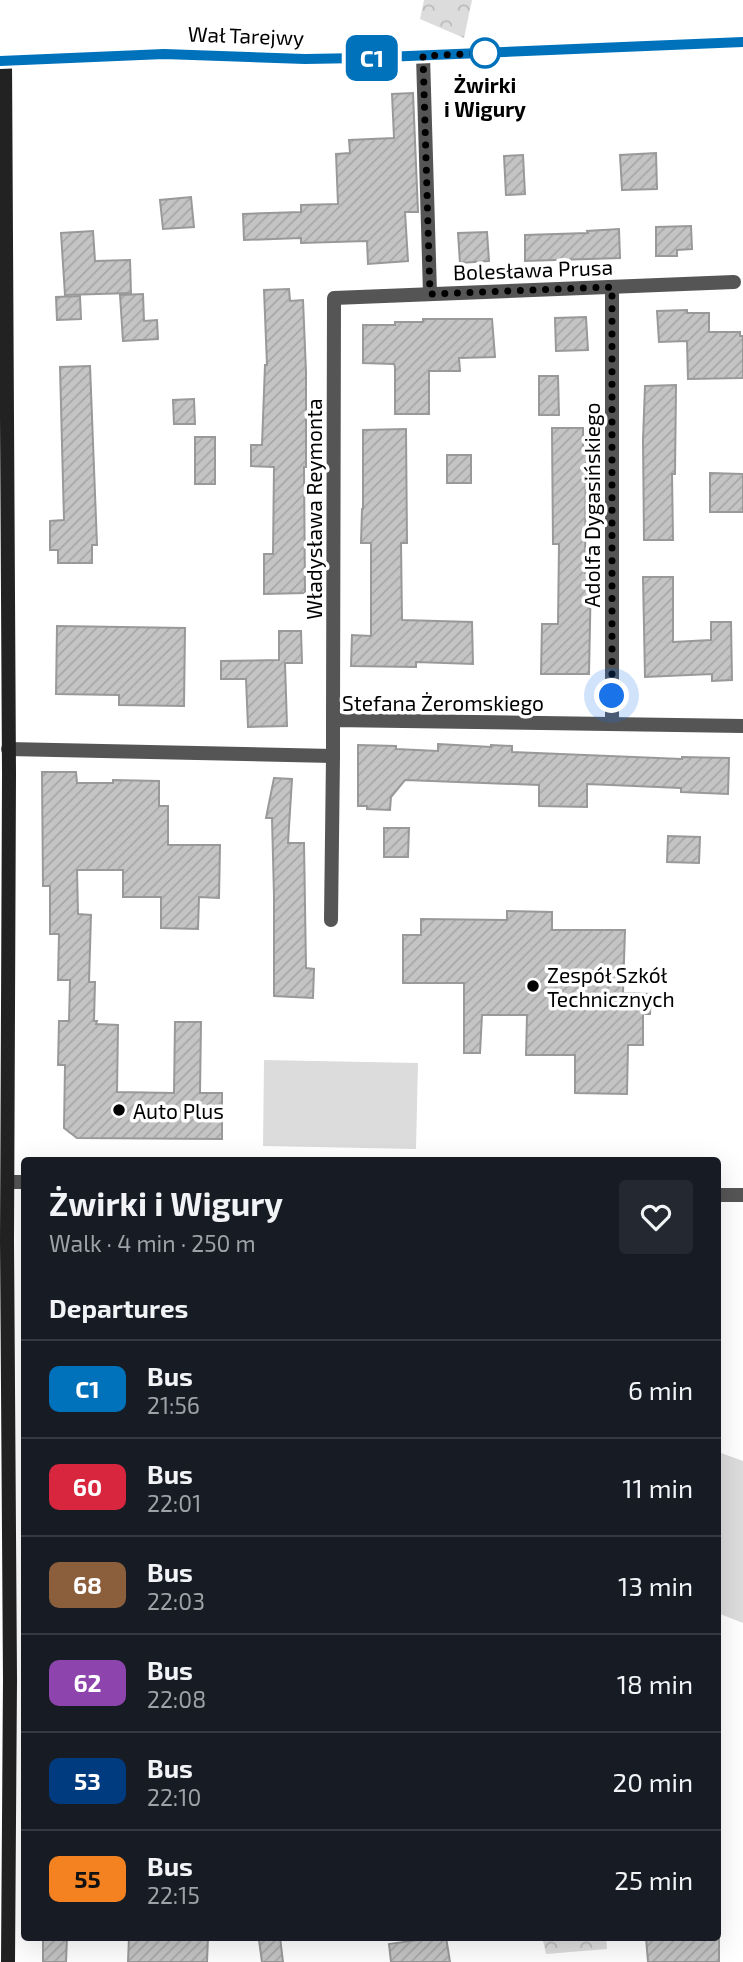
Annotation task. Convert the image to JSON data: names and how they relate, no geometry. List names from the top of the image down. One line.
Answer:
{"streets":{"street":["Wał Tarejwy","Bolesława Prusa","Adolfa Dygasińskiego","Władysława Reymonta","Stefana Żeromskiego"]},"crossings":[["Bolesława Prusa","Adolfa Dygasińskiego"],["Bolesława Prusa","Władysława Reymonta"],["Adolfa Dygasińskiego","Stefana Żeromskiego"],["Władysława Reymonta","Stefana Żeromskiego"]],"places":["Żwirki i Wigury","Zespół Szkół Technicznych","Auto Plus"],"lines":["bus line C1"],"page":{"on_map":"C1","heading":[["Żwirki i Wigury","Walk · 4 min · 250 m"],"Departures"],"list":[{"mark":"C1","name":"Bus","note":"21:56","value":"6 min"},{"mark":"60","name":"Bus","note":"22:01","value":"11 min"},{"mark":"68","name":"Bus","note":"22:03","value":"13 min"},{"mark":"62","name":"Bus","note":"22:08","value":"18 min"},{"mark":"53","name":"Bus","note":"22:10","value":"20 min"},{"mark":"55","name":"Bus","note":"22:15","value":"25 min"}]}}
